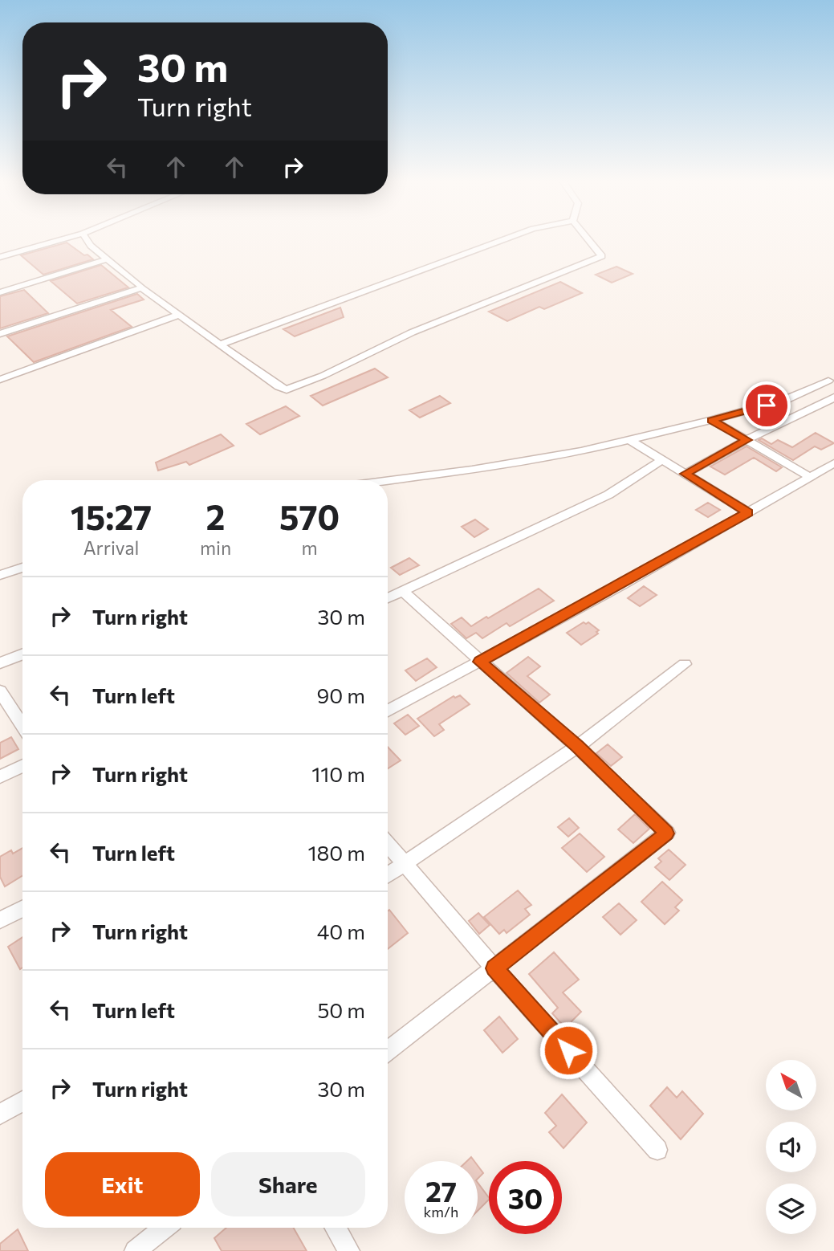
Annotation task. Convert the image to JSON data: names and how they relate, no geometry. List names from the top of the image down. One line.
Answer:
{"north":"top left","page":{"turn":["30 m","Turn right"],"eta":["15:27","Arrival","2","min","570","m"],"list":[{"name":"Turn right","value":"30 m"},{"name":"Turn left","value":"90 m"},{"name":"Turn right","value":"110 m"},{"name":"Turn left","value":"180 m"},{"name":"Turn right","value":"40 m"},{"name":"Turn left","value":"50 m"},{"name":"Turn right","value":"30 m"}],"buttons":["Exit","Share"],"speed":"27 km/h","limit":"30"}}
